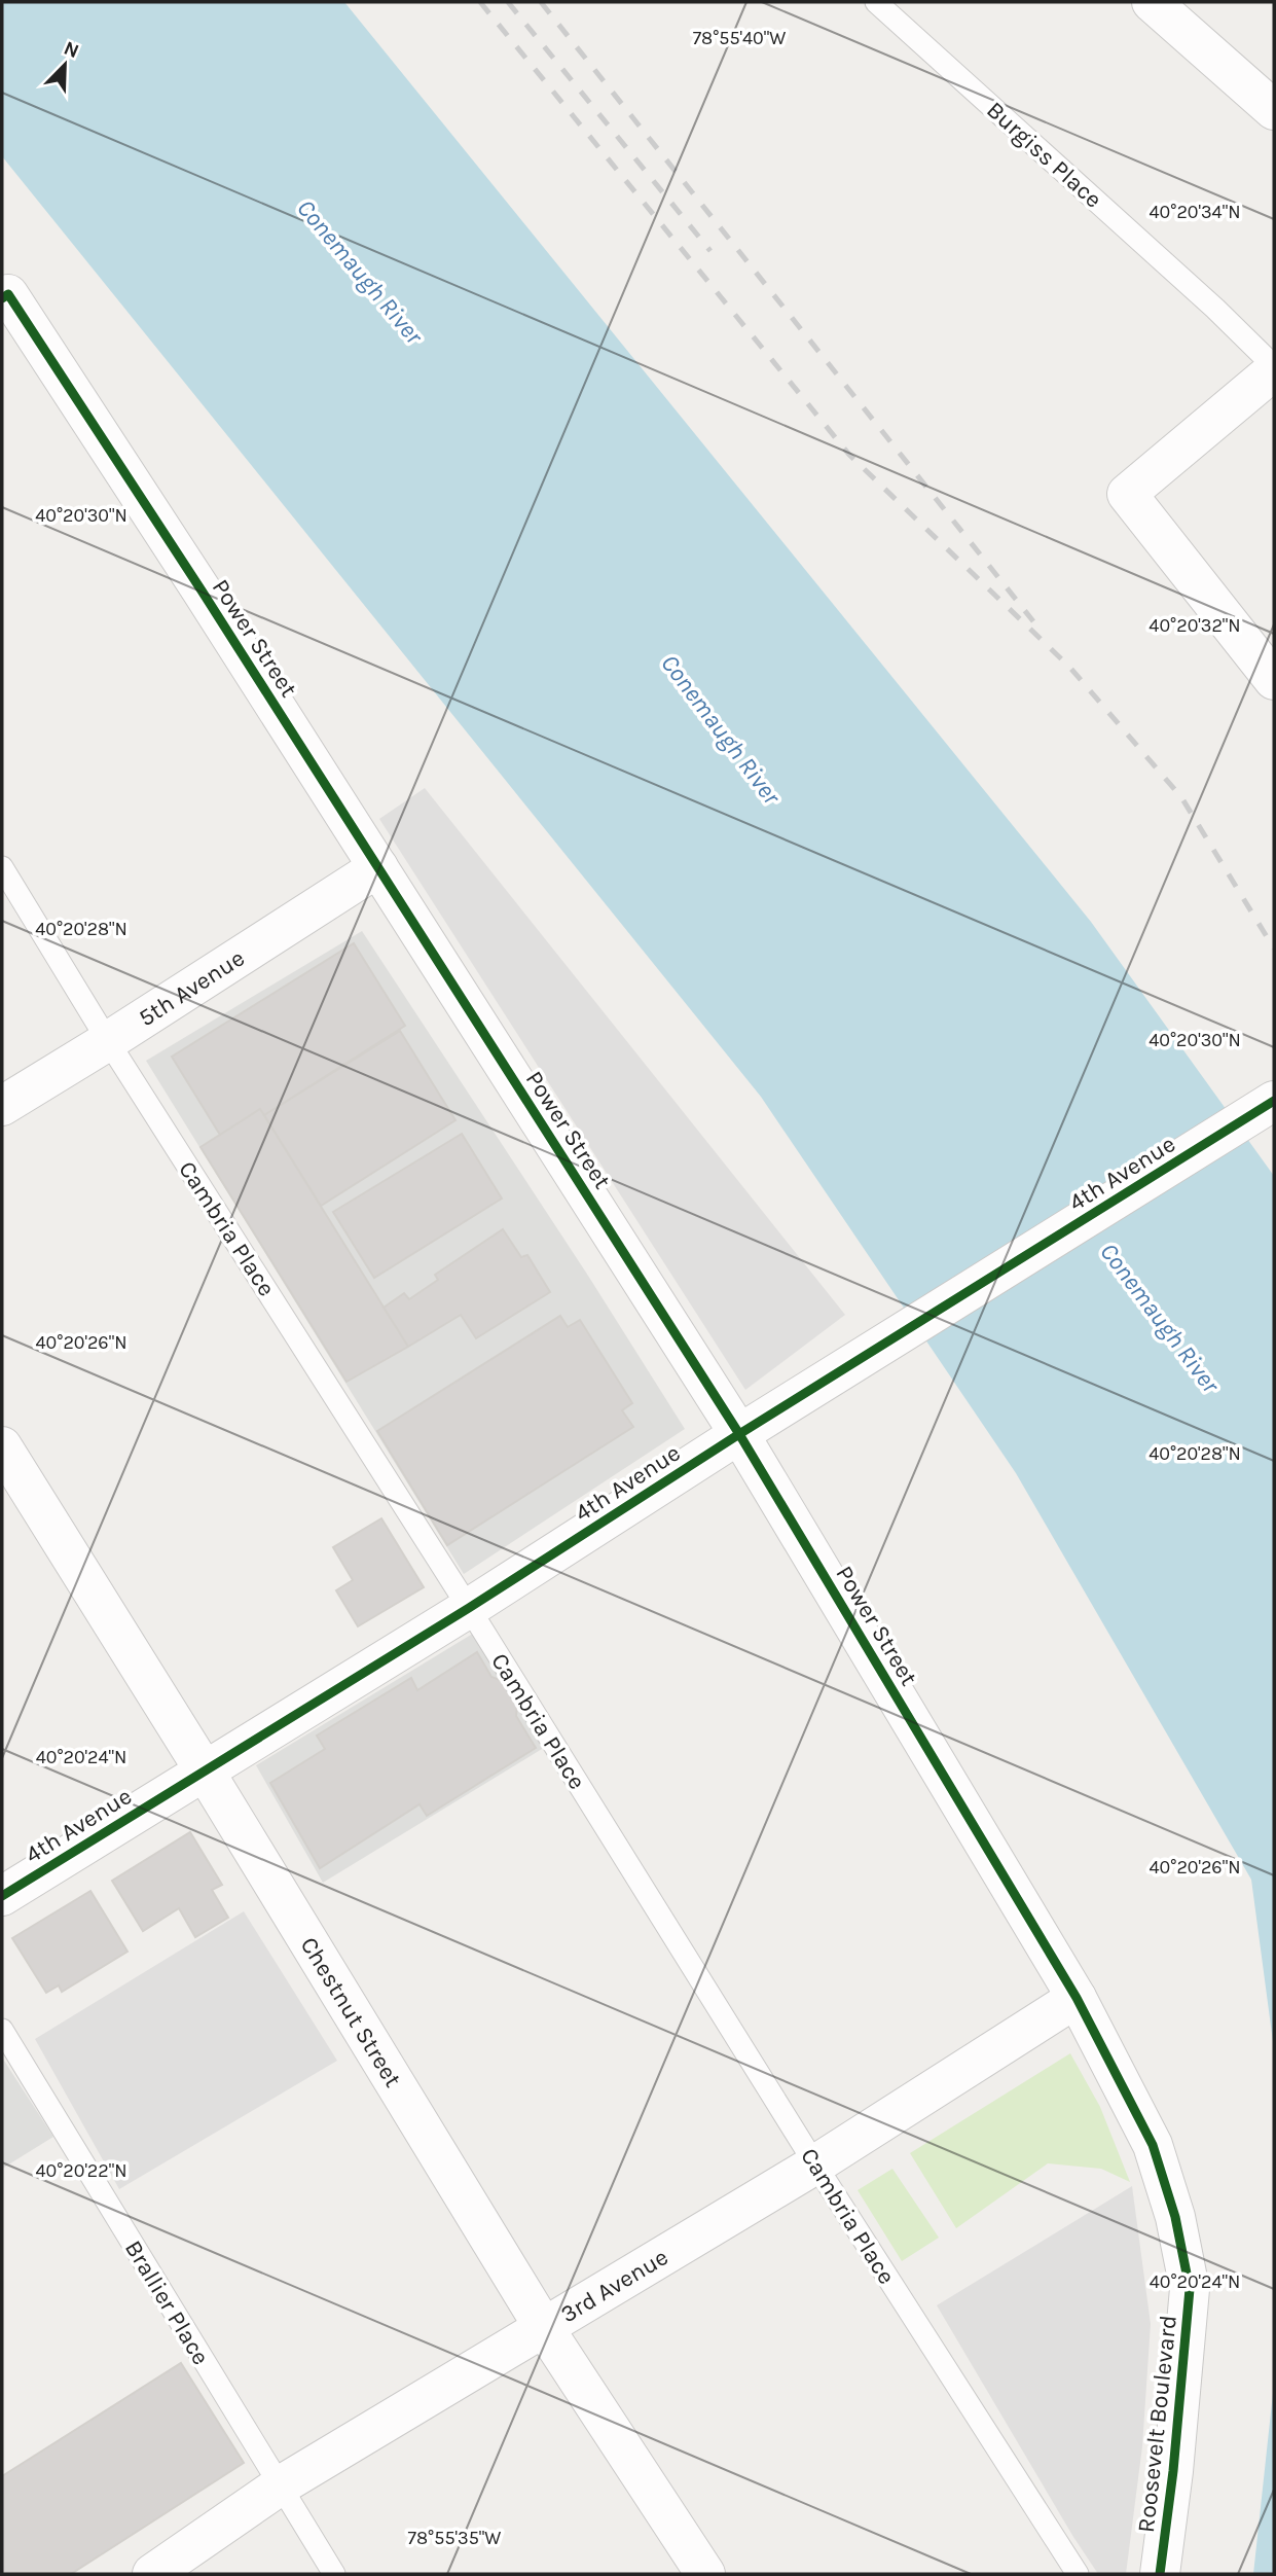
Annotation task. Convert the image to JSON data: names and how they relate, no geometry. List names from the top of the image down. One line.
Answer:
{"streets":{"street":["Power Street","5th Avenue","4th Avenue","Chestnut Street","3rd Avenue","Roosevelt Boulevard"],"lane":["Burgiss Place","Cambria Place","Brallier Place"]},"crossings":[["Power Street","5th Avenue"],["Power Street","4th Avenue"],["Power Street","3rd Avenue"],["Power Street","Roosevelt Boulevard"],["5th Avenue","Cambria Place"],["4th Avenue","Cambria Place"],["4th Avenue","Chestnut Street"],["Cambria Place","3rd Avenue"],["Chestnut Street","3rd Avenue"],["3rd Avenue","Brallier Place"],["3rd Avenue","Roosevelt Boulevard"]],"water":["Conemaugh River"],"north":"top right","coordinates":["78°55'40\"W","40°20'34\"N","40°20'30\"N","40°20'32\"N","40°20'28\"N","40°20'26\"N","40°20'24\"N","40°20'22\"N","78°55'35\"W"]}
